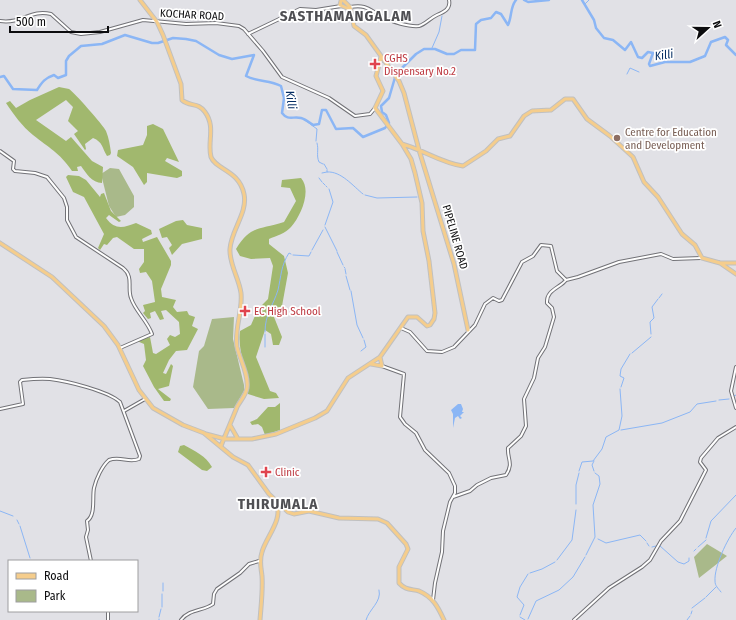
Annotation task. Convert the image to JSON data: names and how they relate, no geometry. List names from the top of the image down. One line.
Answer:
{"streets":{"main road":["PIPELINE ROAD"],"street":["KOCHAR ROAD"]},"districts":["SASTHAMANGALAM","THIRUMALA"],"water":["Killi"],"places":{"health":["CGHS Dispensary No.2","EC High School","Clinic"],"other":["Centre for Education and Development"]},"legend":["Road","Park"],"scale_bar":"500 m","north":"right"}
